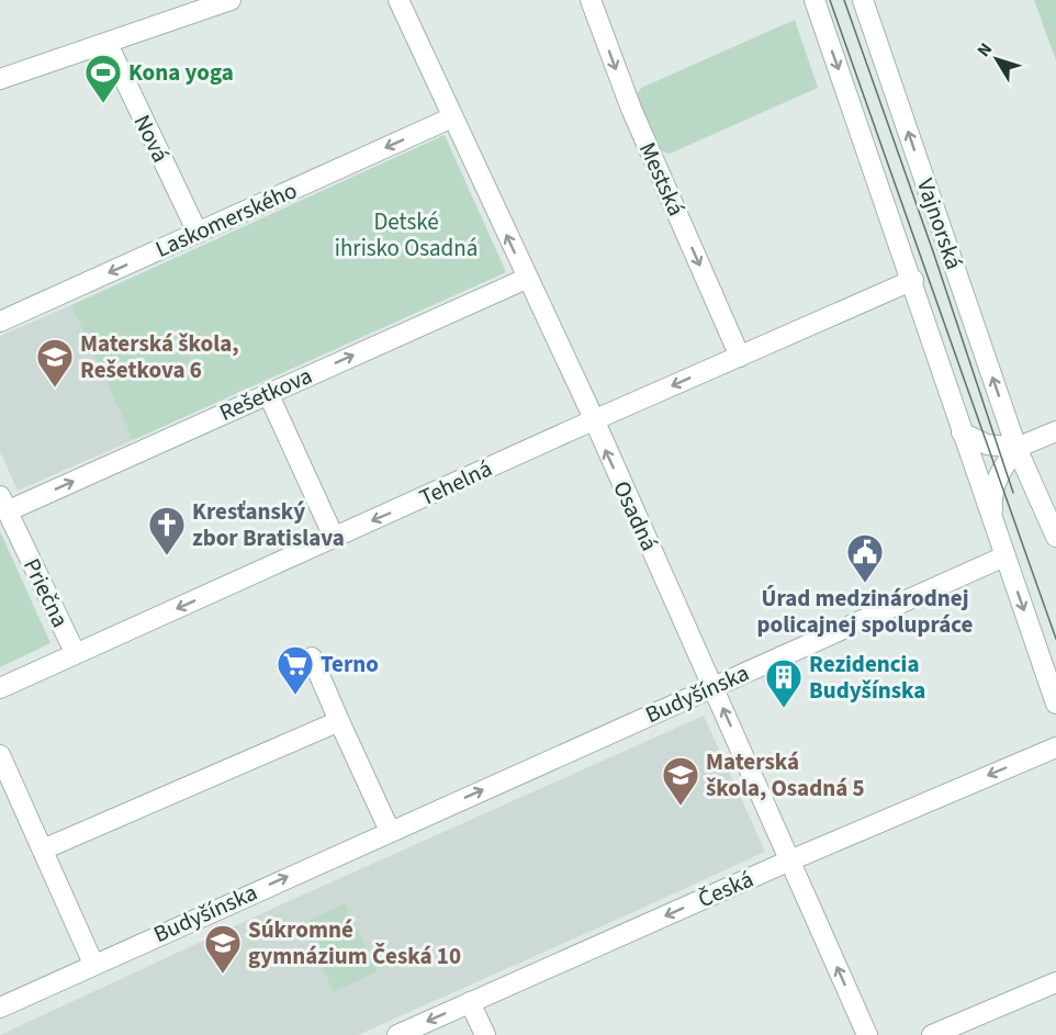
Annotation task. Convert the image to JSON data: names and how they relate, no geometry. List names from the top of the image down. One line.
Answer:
{"streets":{"street":["Nová","Mestská","Laskomerského","Vajnorská","Rešetkova","Tehelná","Osadná","Priečna","Budyšínska","Česká"]},"crossings":[["Nová","Laskomerského"],["Mestská","Tehelná"],["Laskomerského","Osadná"],["Vajnorská","Tehelná"],["Vajnorská","Budyšínska"],["Rešetkova","Osadná"],["Rešetkova","Priečna"],["Tehelná","Osadná"],["Tehelná","Priečna"],["Osadná","Budyšínska"],["Osadná","Česká"]],"one_way":["Mestská","Laskomerského","Rešetkova","Tehelná","Osadná","Česká"],"parks":["Detské ihrisko Osadná"],"places":{"sports":["Kona yoga"],"school or university":["Materská škola, Rešetkova 6","Materská škola, Osadná 5","Súkromné gymnázium Česká 10"],"church":["Kresťanský zbor Bratislava"],"public building":["Úrad medzinárodnej policajnej spolupráce"],"supermarket":["Terno"],"building":["Rezidencia Budyšínska"]},"north":"top left"}
